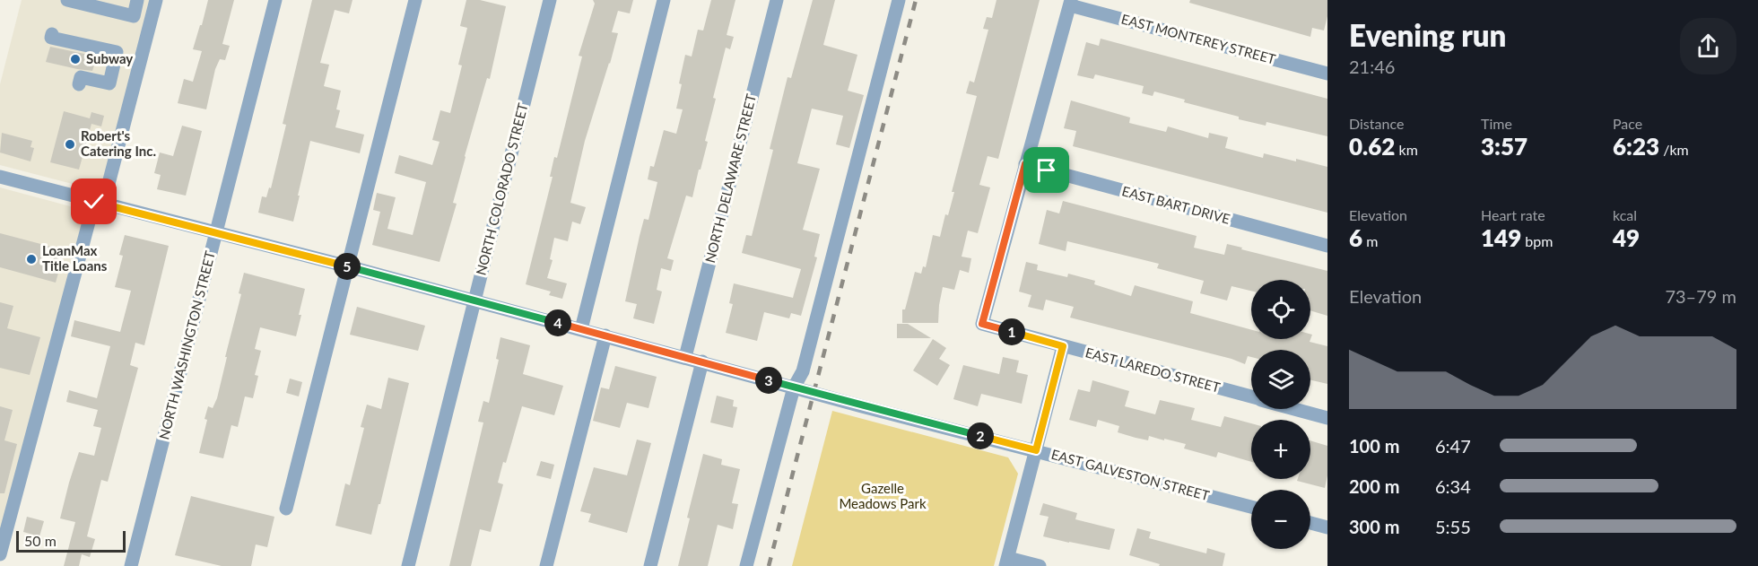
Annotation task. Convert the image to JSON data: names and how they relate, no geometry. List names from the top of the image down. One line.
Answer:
{"streets":{"street":["EAST MONTEREY STREET","NORTH DELAWARE STREET","NORTH COLORADO STREET","EAST BART DRIVE","NORTH WASHINGTON STREET","EAST LAREDO STREET","EAST GALVESTON STREET"]},"crossings":[["NORTH DELAWARE STREET","EAST GALVESTON STREET"],["NORTH COLORADO STREET","EAST GALVESTON STREET"],["EAST BART DRIVE","EAST LAREDO STREET"],["NORTH WASHINGTON STREET","EAST GALVESTON STREET"]],"parks":["Gazelle Meadows Park"],"places":["Subway","Robert's Catering Inc.","LoanMax Title Loans"],"scale_bar":"50 m","page":{"heading":["Evening run","21:46"],"stats":[["Distance","0.62 km"],["Time","3:57"],["Pace","6:23 /km"],["Elevation","6 m"],["Heart rate","149 bpm"],["kcal","49"]],"pins":["5","4","1","3","2"],"chart":["Elevation","73–79 m"],"map_buttons":["+","−"],"list":[{"name":"100 m","note":"6:47"},{"name":"200 m","note":"6:34"},{"name":"300 m","note":"5:55"}],"scale":"50 m"}}
